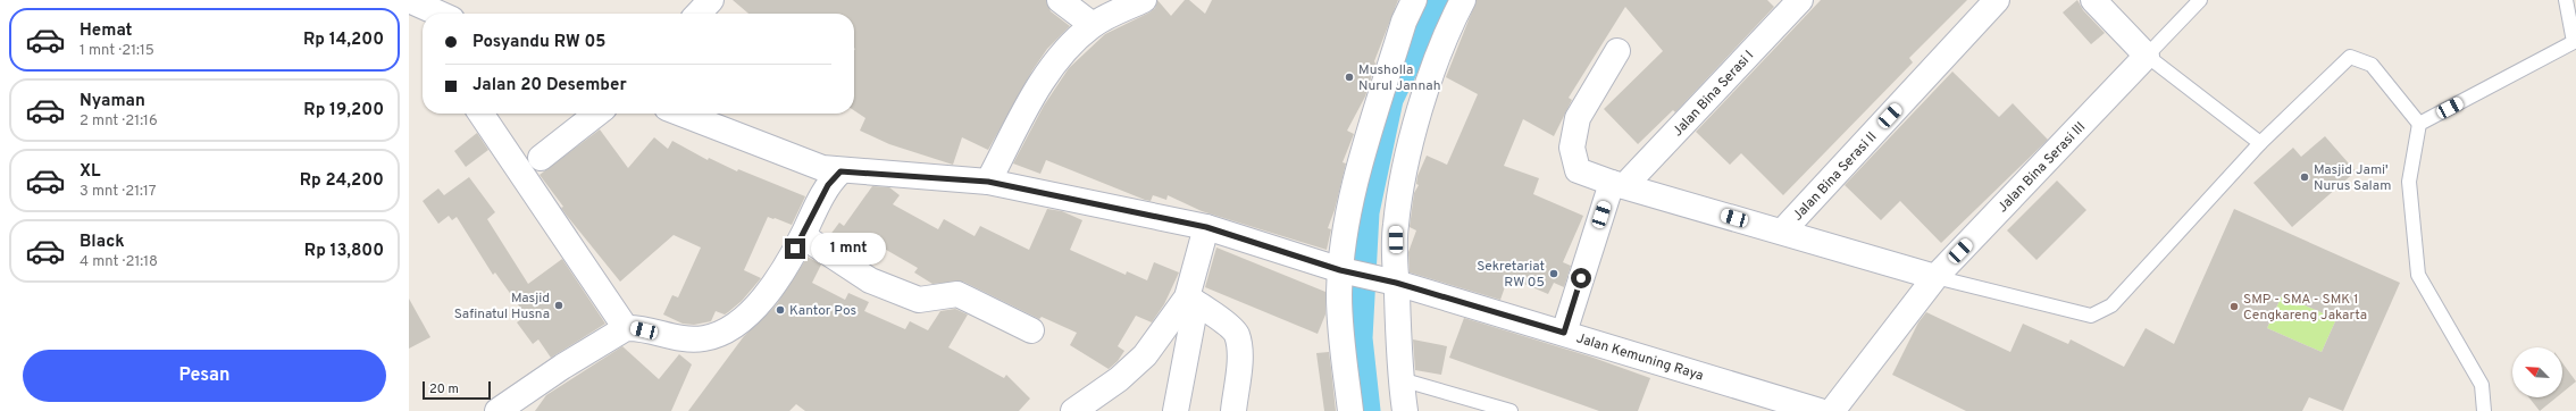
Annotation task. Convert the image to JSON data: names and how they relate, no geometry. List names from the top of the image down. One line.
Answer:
{"streets":{"street":["Jalan Bina Serasi I","Jalan Bina Serasi III","Jalan Bina Serasi II","Jalan Kemuning Raya"]},"places":["Musholla Nurul Jannah","Masjid Jami' Nurus Salam","Sekretariat RW 05","Masjid Safinatul Husna","SMP - SMA - SMK 1 Cengkareng Jakarta","Kantor Pos"],"scale_bar":"20 m","north":"top left","page":{"list":[{"name":"Hemat","note":"1 mnt · 21:15","value":"Rp 14,200"},{"name":"Nyaman","note":"2 mnt · 21:16","value":"Rp 19,200"},{"name":"XL","note":"3 mnt · 21:17","value":"Rp 24,200"},{"name":"Black","note":"4 mnt · 21:18","value":"Rp 13,800"}],"banner":["Posyandu RW 05","Jalan 20 Desember"],"bubble":"1 mnt","buttons":"Pesan","scale":"20 m"}}
